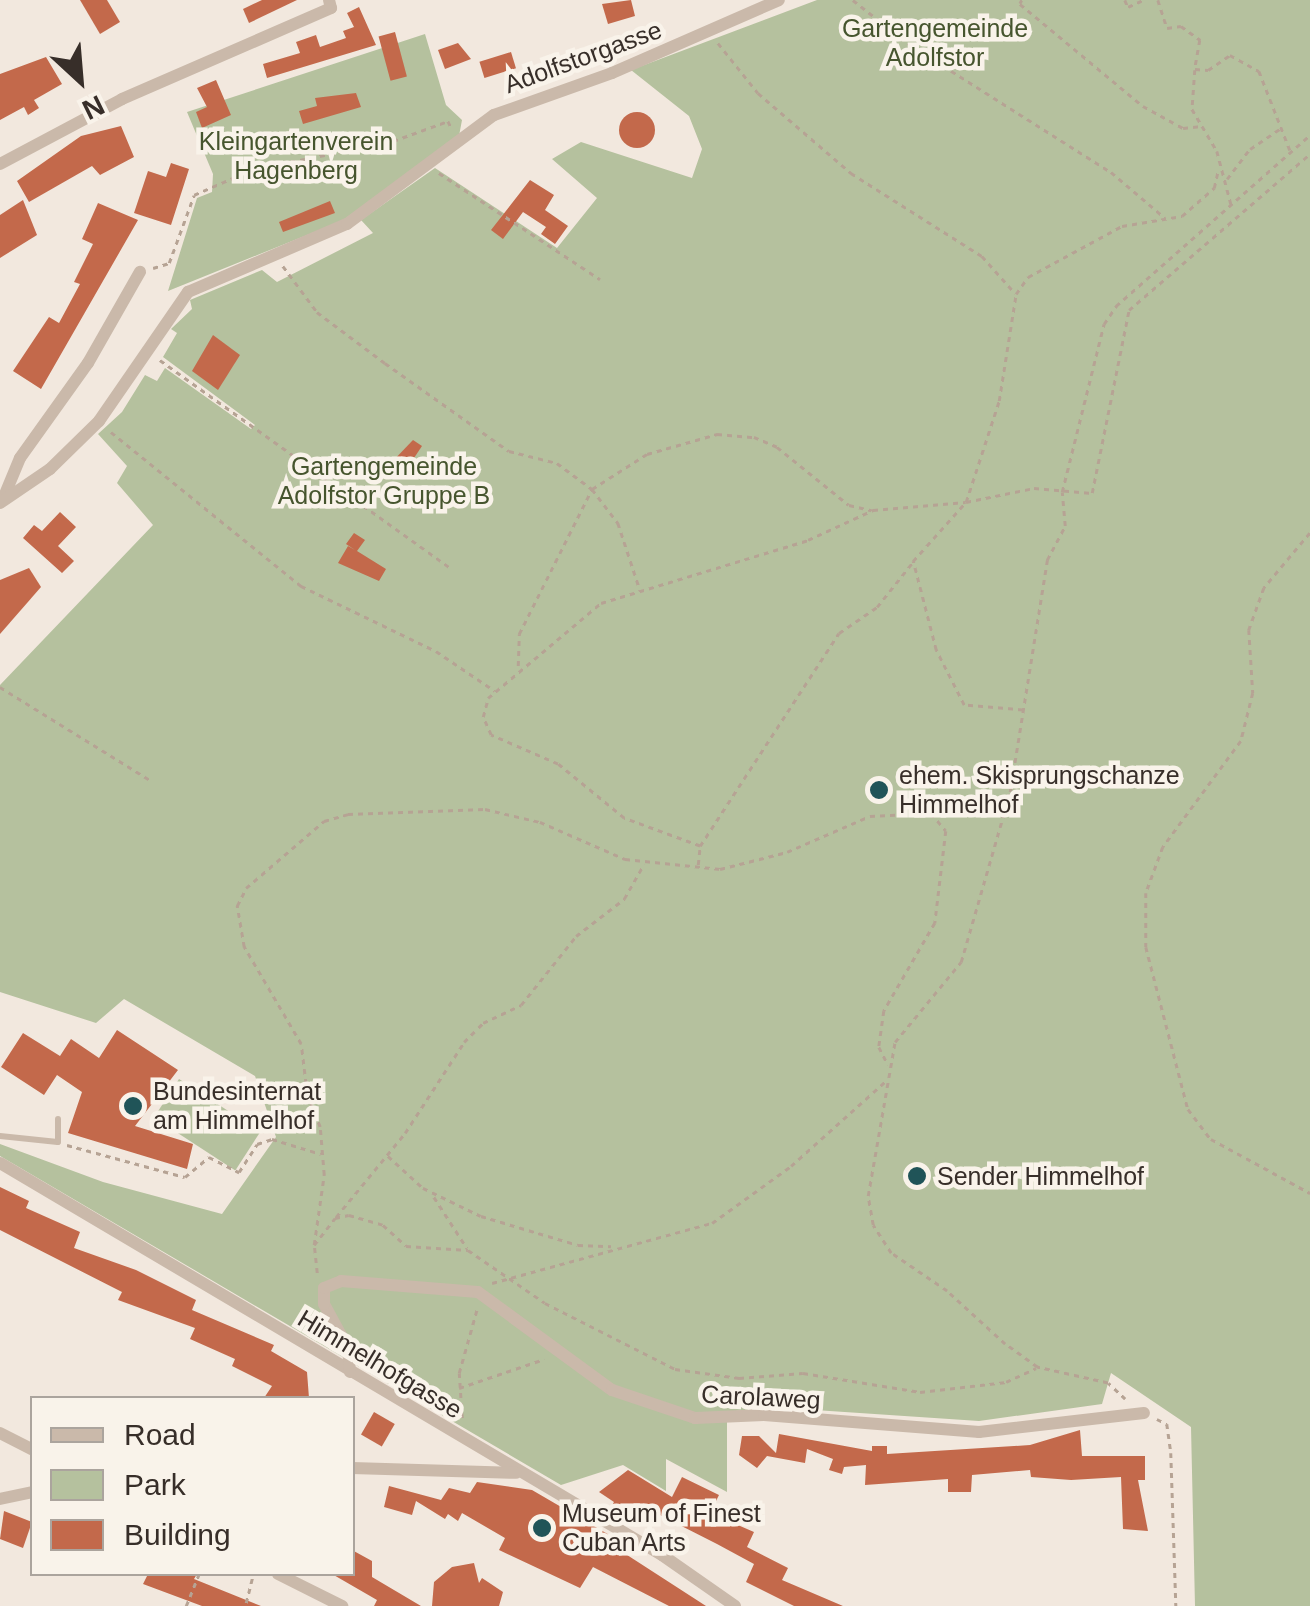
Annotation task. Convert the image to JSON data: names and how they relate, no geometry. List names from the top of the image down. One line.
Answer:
{"streets":{"street":["Adolfstorgasse","Himmelhofgasse","Carolaweg"]},"parks":["Gartengemeinde Adolfstor","Kleingartenverein Hagenberg","Gartengemeinde Adolfstor Gruppe B"],"places":["ehem. Skisprungschanze Himmelhof","Bundesinternat am Himmelhof","Sender Himmelhof","Museum of Finest Cuban Arts"],"legend":["Road","Park","Building"],"north":"bottom right"}
